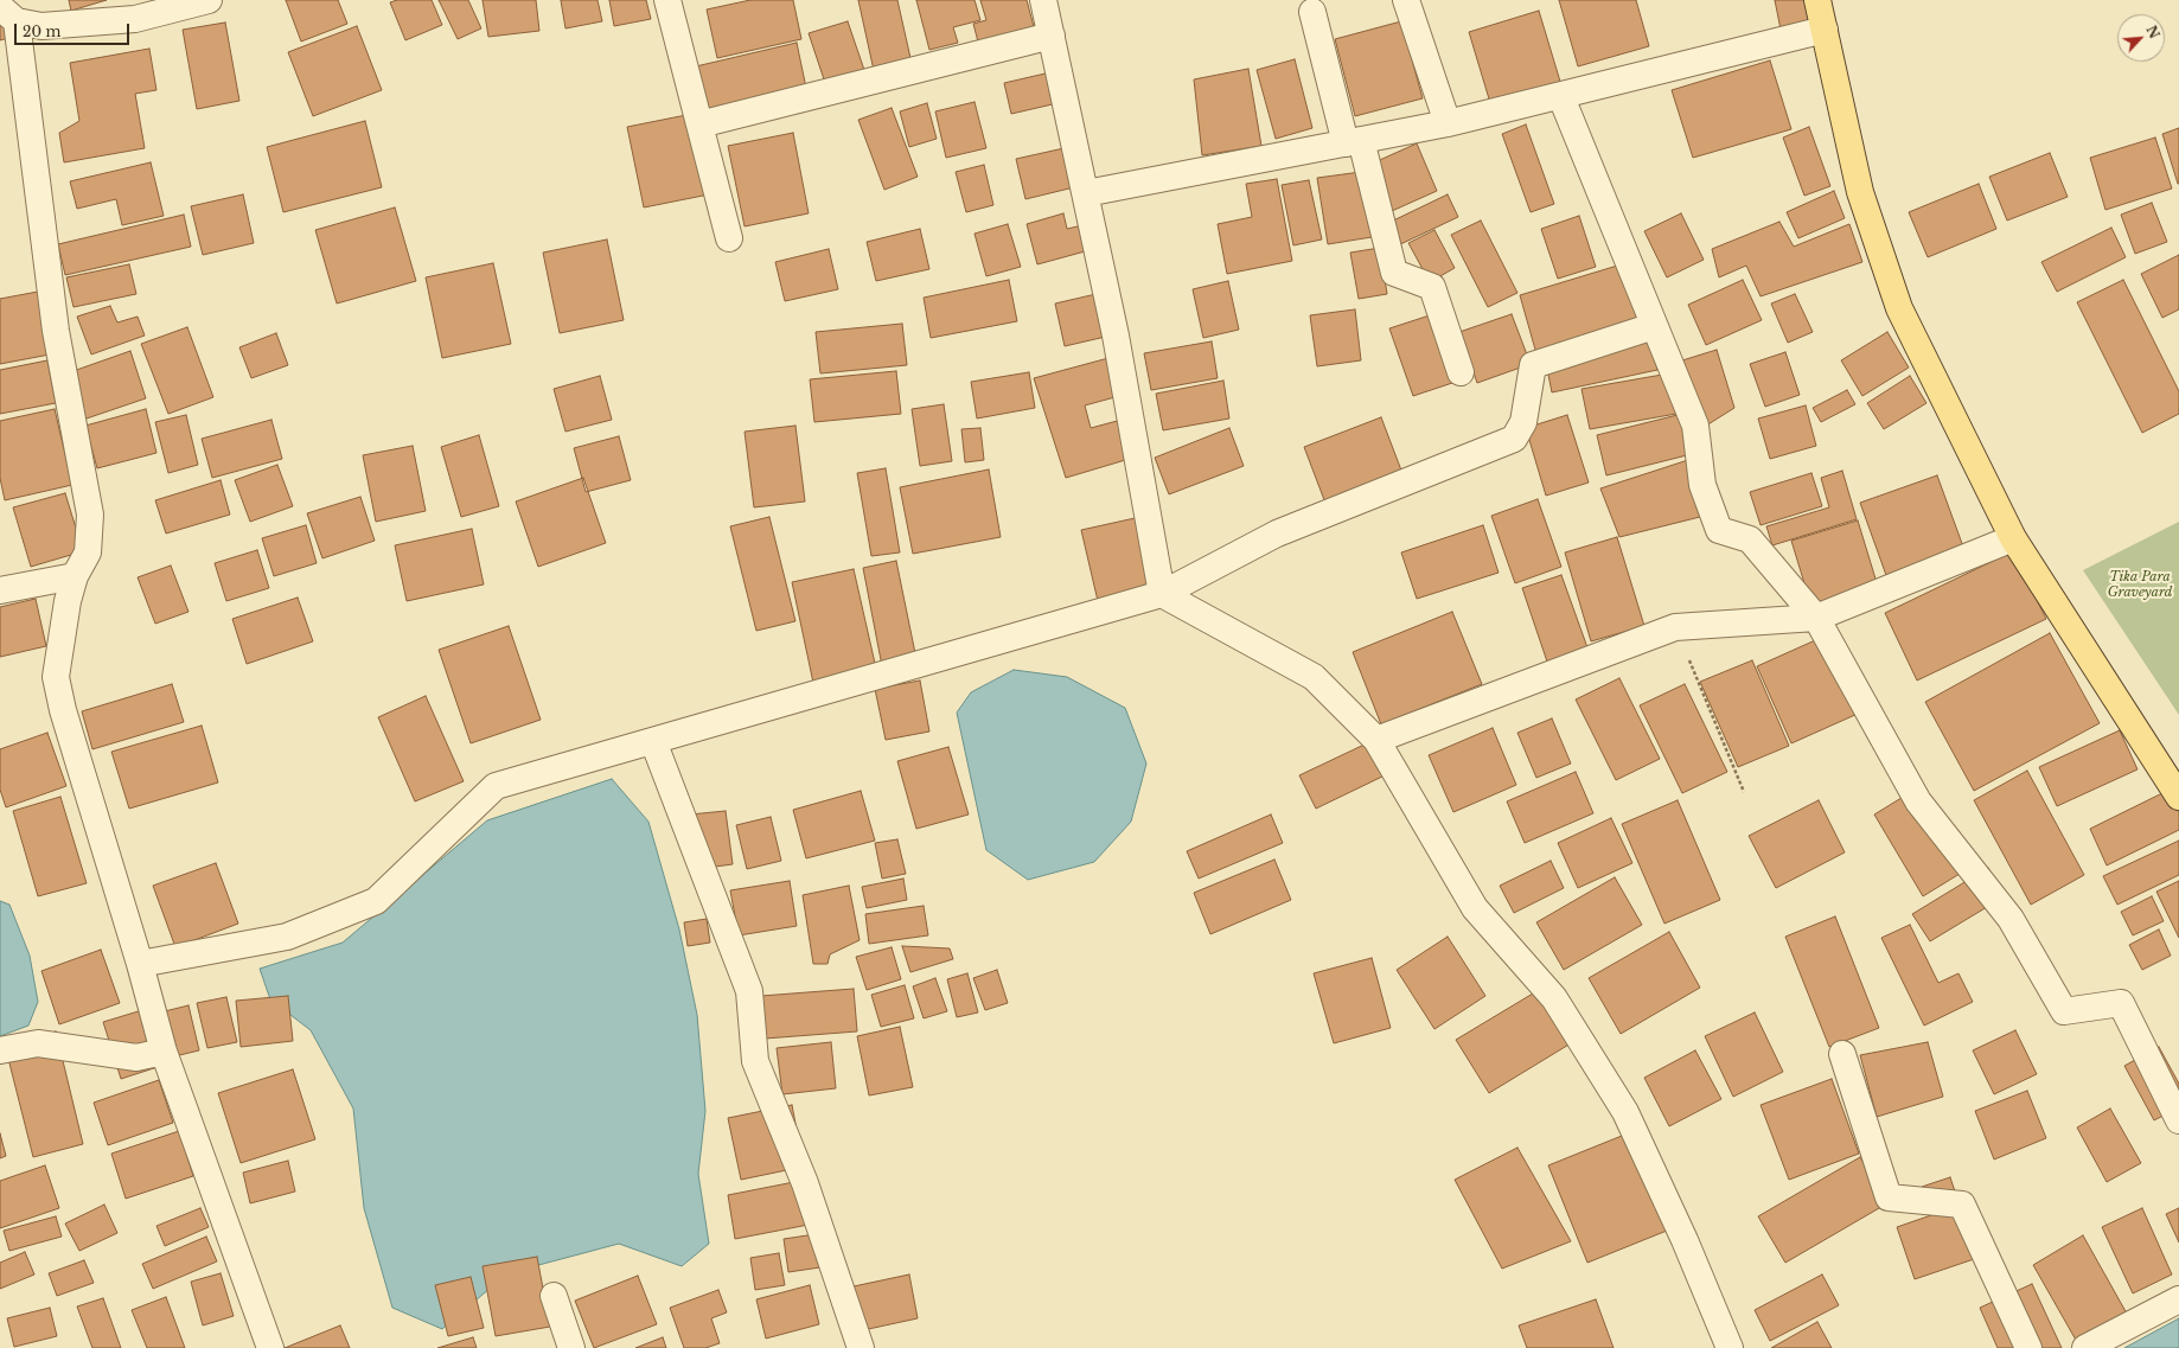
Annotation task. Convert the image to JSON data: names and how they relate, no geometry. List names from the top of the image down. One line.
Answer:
{"parks":["Tika Para Graveyard"],"scale_bar":"20 m","north":"top right"}
